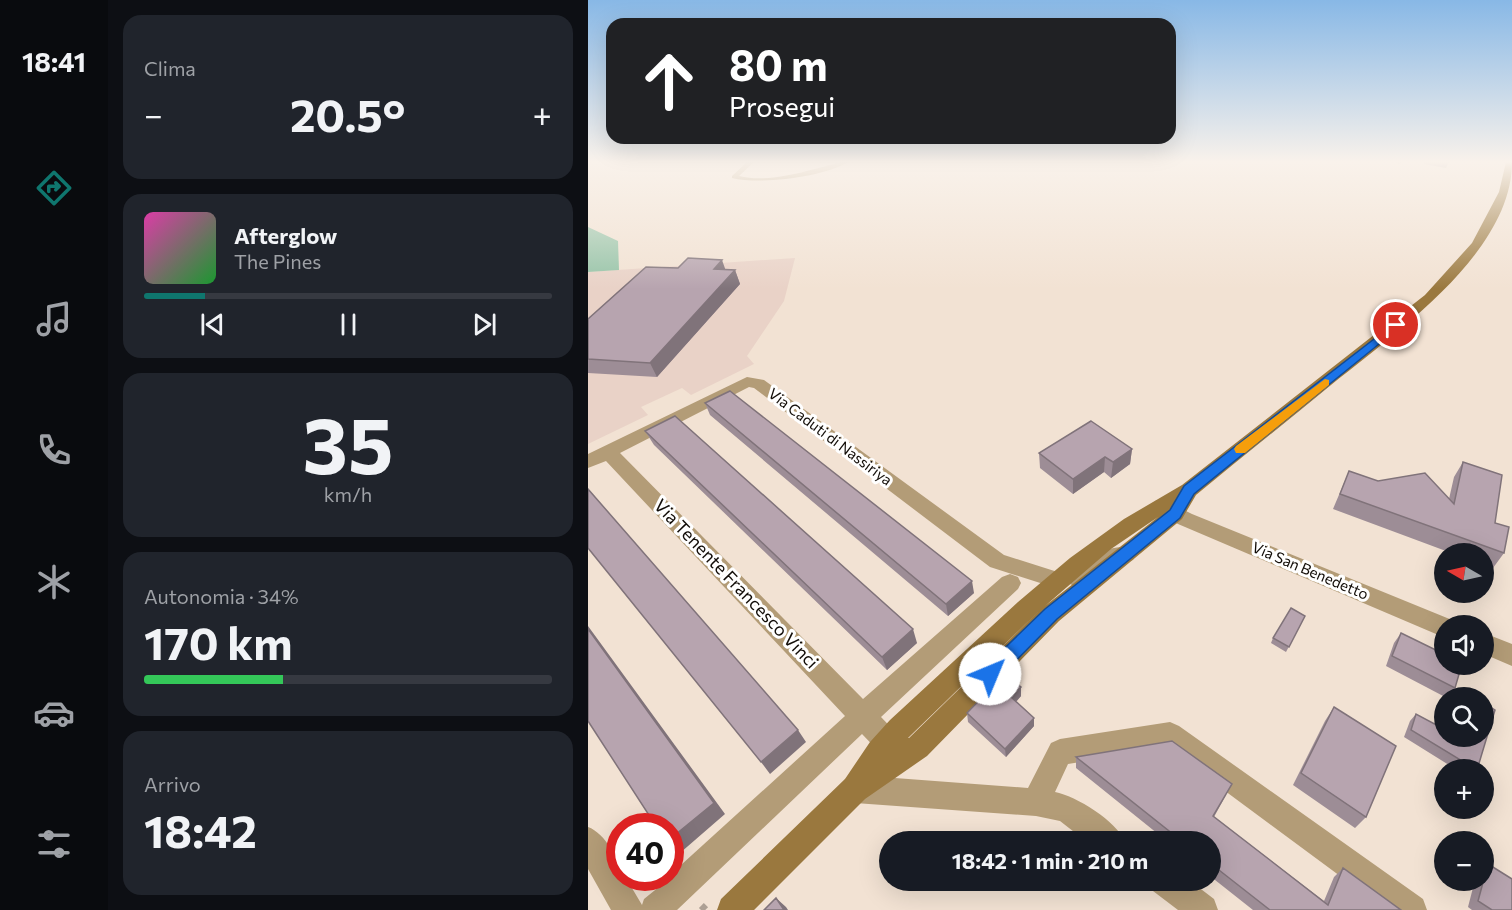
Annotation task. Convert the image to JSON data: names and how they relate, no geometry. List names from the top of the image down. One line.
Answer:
{"streets":{"street":["Via Caduti di Nassiriya","Via San Benedetto","Via Tenente Francesco Vinci"]},"crossings":[["Via Caduti di Nassiriya","Via Tenente Francesco Vinci"]],"north":"left","page":{"tabs":"18:41","tile":["Clima",["35","km/h"],["Autonomia · 34%","170 km"],["Arrivo","18:42"]],"turn":["80 m","Prosegui"],"heat":["−","20.5°","+"],"song":["Afterglow","The Pines"],"map_buttons":["+","−"],"limit":"40","trip":"18:42 · 1 min · 210 m"}}
